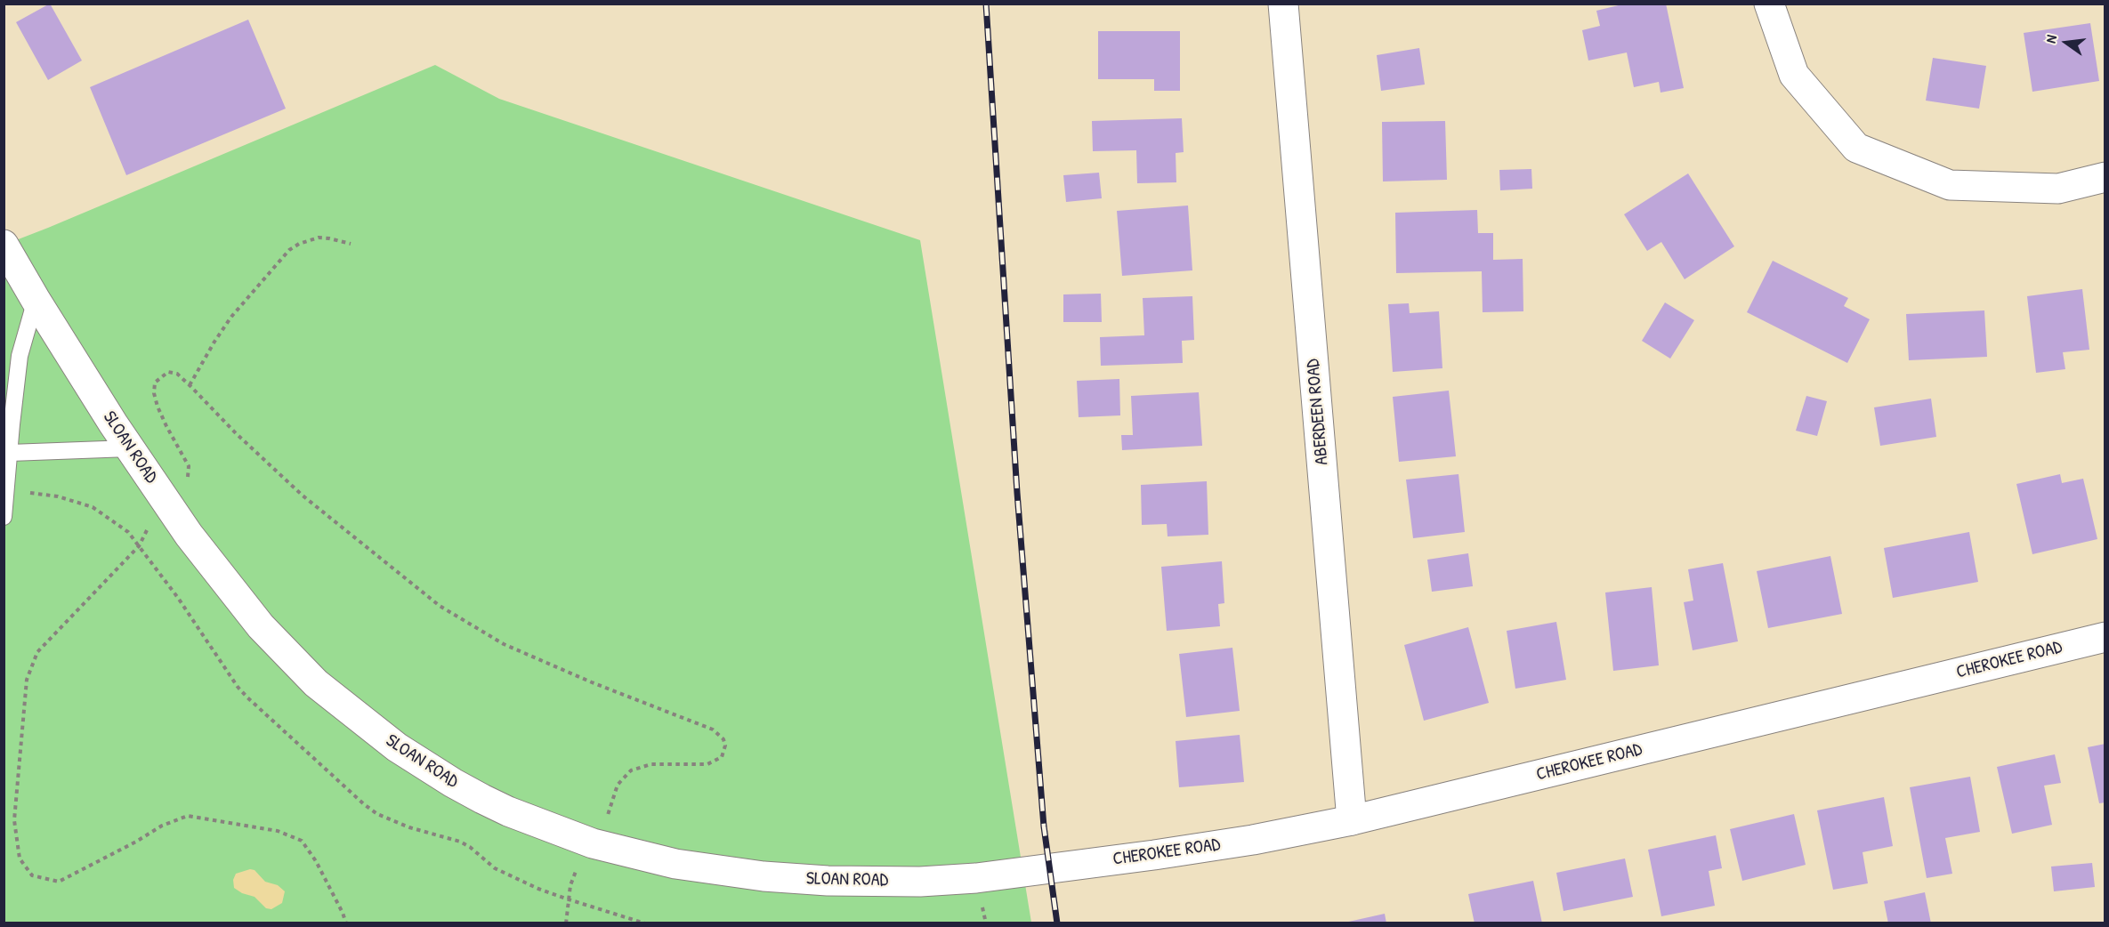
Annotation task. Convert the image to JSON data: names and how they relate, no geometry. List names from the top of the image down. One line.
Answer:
{"streets":{"street":["ABERDEEN ROAD","SLOAN ROAD","CHEROKEE ROAD"]},"crossings":[["ABERDEEN ROAD","CHEROKEE ROAD"],["SLOAN ROAD","CHEROKEE ROAD"]],"north":"left"}
